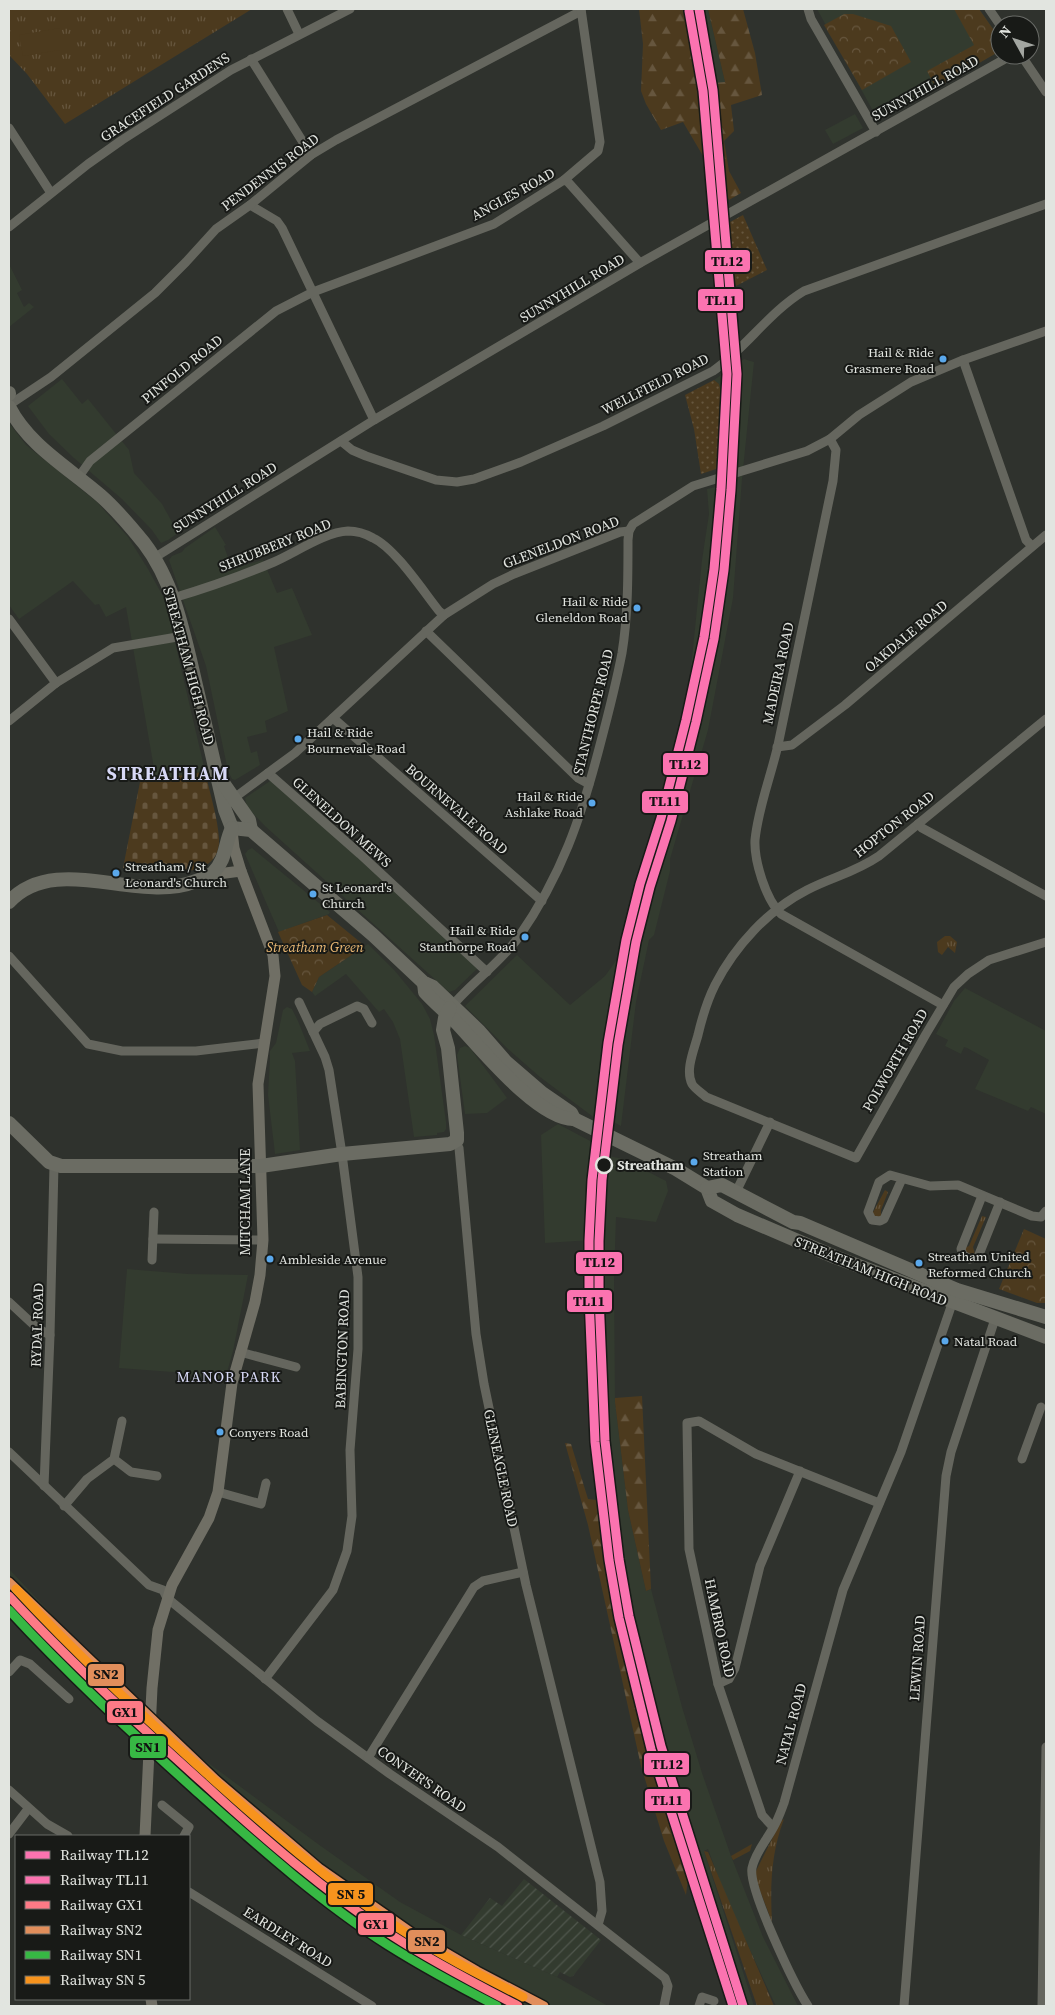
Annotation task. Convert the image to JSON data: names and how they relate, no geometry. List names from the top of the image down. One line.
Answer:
{"streets":{"highway":["STREATHAM HIGH ROAD","GLENEAGLE ROAD"],"main road":["MITCHAM LANE"],"street":["SUNNYHILL ROAD","GRACEFIELD GARDENS","PENDENNIS ROAD","ANGLES ROAD","PINFOLD ROAD","WELLFIELD ROAD","GLENELDON ROAD","SHRUBBERY ROAD","OAKDALE ROAD","MADEIRA ROAD","STANTHORPE ROAD","BOURNEVALE ROAD","GLENELDON MEWS","HOPTON ROAD","POLWORTH ROAD","RYDAL ROAD","BABINGTON ROAD","HAMBRO ROAD","LEWIN ROAD","NATAL ROAD","CONYER'S ROAD","EARDLEY ROAD"]},"crossings":[["SUNNYHILL ROAD","ANGLES ROAD"],["SUNNYHILL ROAD","WELLFIELD ROAD"],["SUNNYHILL ROAD","STREATHAM HIGH ROAD"],["PENDENNIS ROAD","STREATHAM HIGH ROAD"],["ANGLES ROAD","PINFOLD ROAD"],["PINFOLD ROAD","STREATHAM HIGH ROAD"],["GLENELDON ROAD","SHRUBBERY ROAD"],["GLENELDON ROAD","STREATHAM HIGH ROAD"],["GLENELDON ROAD","MADEIRA ROAD"],["GLENELDON ROAD","STANTHORPE ROAD"],["GLENELDON ROAD","BOURNEVALE ROAD"],["GLENELDON ROAD","GLENELDON MEWS"],["SHRUBBERY ROAD","STREATHAM HIGH ROAD"],["OAKDALE ROAD","MADEIRA ROAD"],["STREATHAM HIGH ROAD","STANTHORPE ROAD"],["STREATHAM HIGH ROAD","MITCHAM LANE"],["STREATHAM HIGH ROAD","GLENEAGLE ROAD"],["STREATHAM HIGH ROAD","LEWIN ROAD"],["STREATHAM HIGH ROAD","NATAL ROAD"],["MADEIRA ROAD","HOPTON ROAD"],["STANTHORPE ROAD","BOURNEVALE ROAD"],["STANTHORPE ROAD","GLENELDON MEWS"],["STANTHORPE ROAD","GLENEAGLE ROAD"],["HOPTON ROAD","POLWORTH ROAD"],["MITCHAM LANE","CONYER'S ROAD"],["RYDAL ROAD","CONYER'S ROAD"],["BABINGTON ROAD","CONYER'S ROAD"],["GLENEAGLE ROAD","CONYER'S ROAD"],["HAMBRO ROAD","NATAL ROAD"]],"districts":["STREATHAM","MANOR PARK"],"parks":["Streatham Green"],"places":["Hail & Ride Grasmere Road","Hail & Ride Gleneldon Road","Hail & Ride Bournevale Road","Hail & Ride Ashlake Road","Streatham / St Leonard's Church","St Leonard's Church","Hail & Ride Stanthorpe Road","Streatham Station","Streatham","Ambleside Avenue","Streatham United Reformed Church","Natal Road","Conyers Road"],"lines":["rail line TL12","rail line TL11","rail line SN2","rail line GX1","rail line SN1"],"legend":["Railway TL12","Railway TL11","Railway GX1","Railway SN2","Railway SN1","Railway SN 5"],"north":"top left"}
